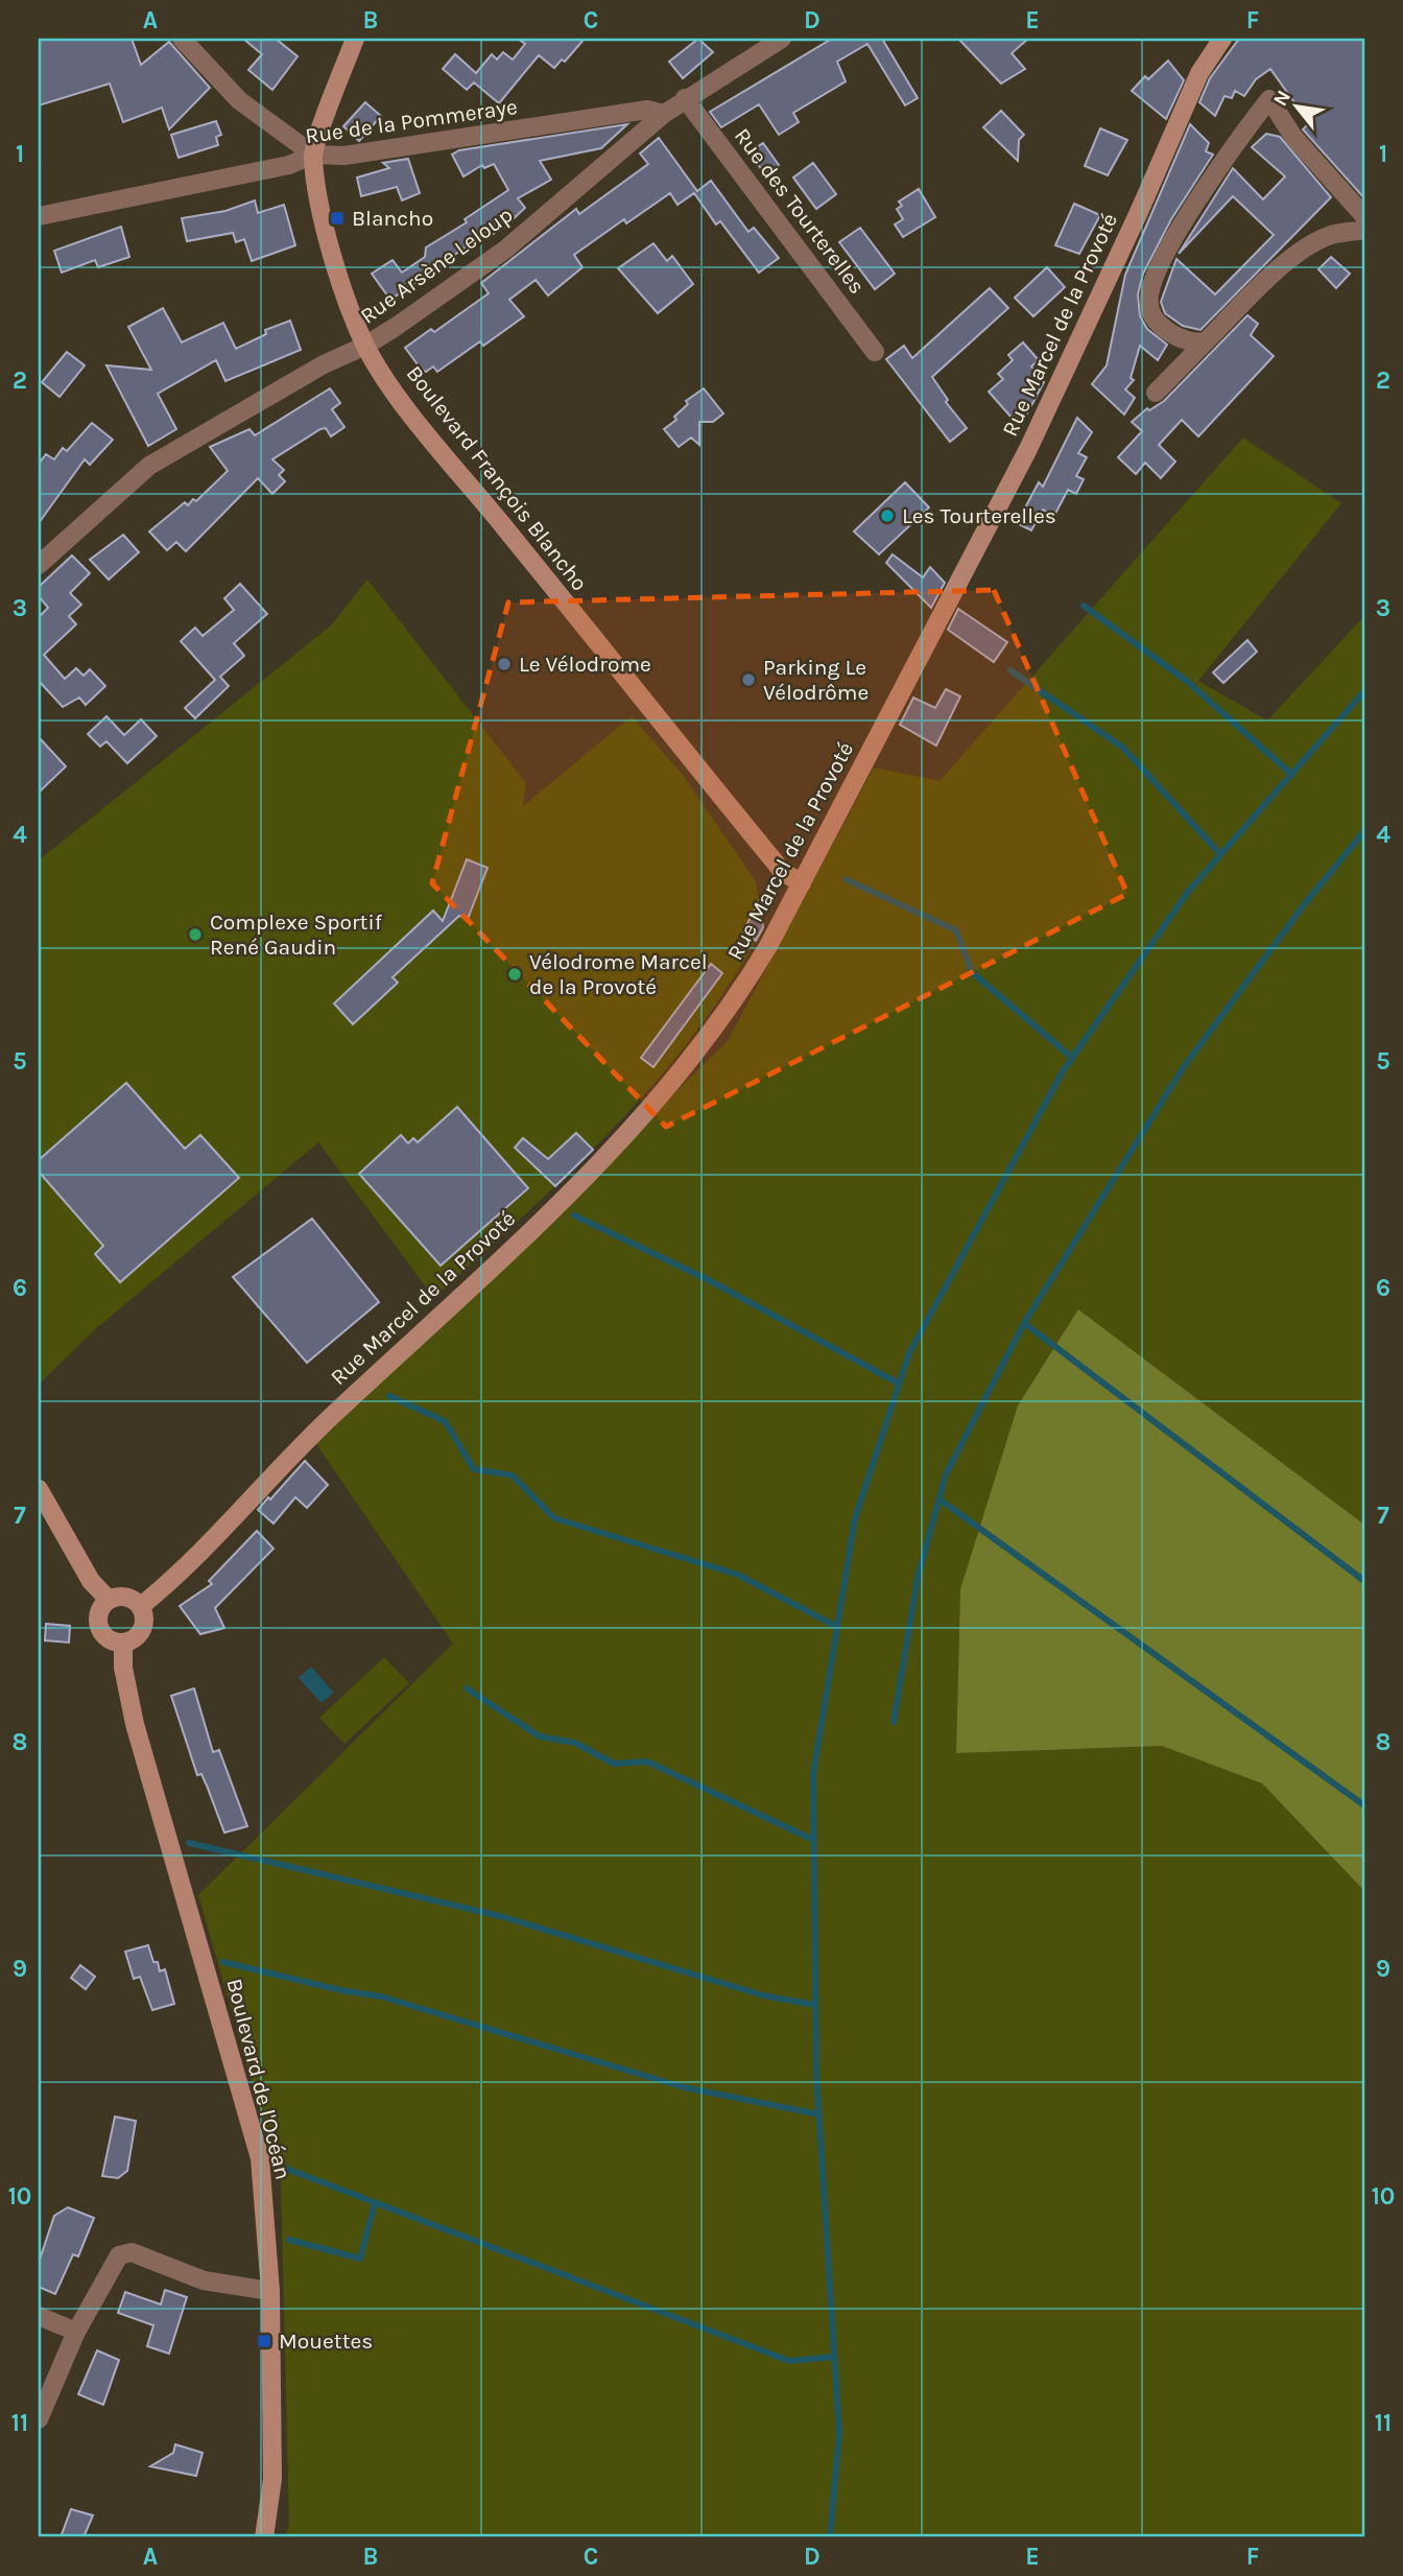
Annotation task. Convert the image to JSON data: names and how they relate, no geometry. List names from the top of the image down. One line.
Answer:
{"streets":{"main road":["Rue Marcel de la Provoté","Boulevard François Blancho","Boulevard de l'Océan"],"street":["Rue de la Pommeraye","Rue des Tourterelles","Rue Arsène Leloup"]},"crossings":[["Rue de la Pommeraye","Rue Arsène Leloup"],["Rue de la Pommeraye","Boulevard François Blancho"],["Rue des Tourterelles","Rue Arsène Leloup"],["Rue Arsène Leloup","Boulevard François Blancho"],["Rue Marcel de la Provoté","Boulevard François Blancho"],["Rue Marcel de la Provoté","Boulevard de l'Océan"]],"places":{"transit":["Blancho","Mouettes"],"other":["Les Tourterelles","Le Vélodrome","Parking Le Vélodrôme","Complexe Sportif René Gaudin","Vélodrome Marcel de la Provoté"]},"north":"top left","grid":{"columns":["A","B","C","D","E","F"],"rows":["1","2","3","4","5","6","7","8","9","10","11"]}}
